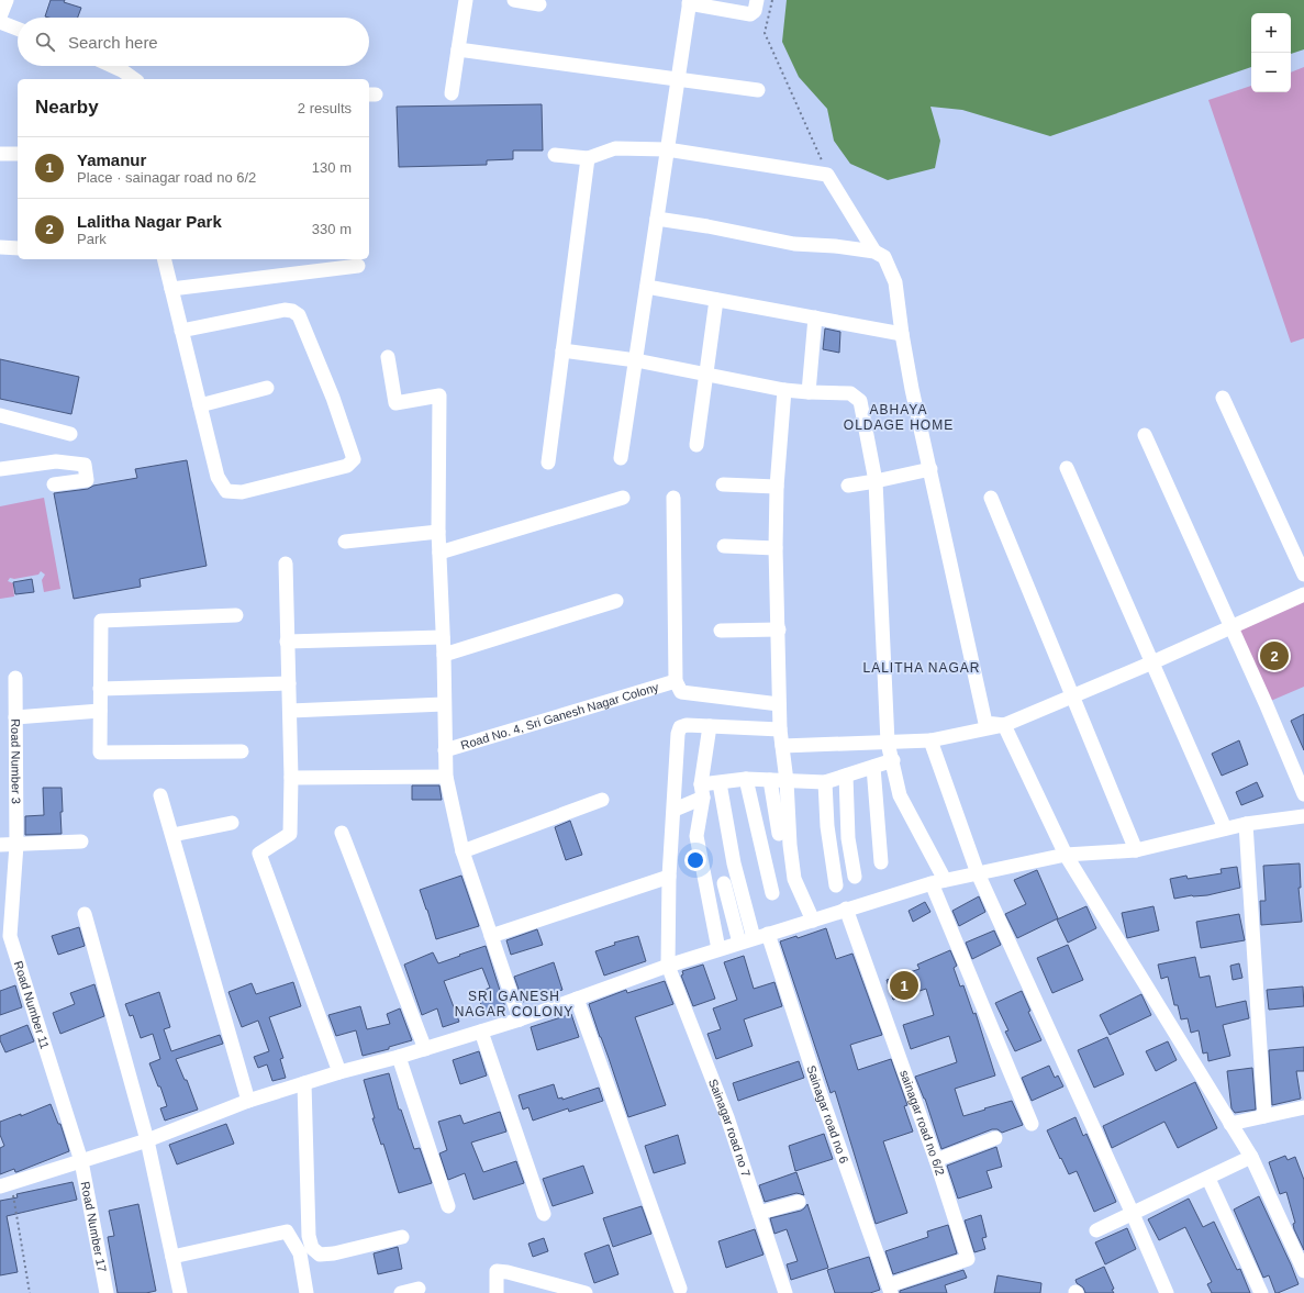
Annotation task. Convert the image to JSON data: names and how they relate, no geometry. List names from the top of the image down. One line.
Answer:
{"streets":{"street":["Road No. 4, Sri Ganesh Nagar Colony","Road Number 3","Road Number 11","Sainagar road no 6","sainagar road no 6/2","Sainagar road no 7","Road Number 17"]},"crossings":[["Road Number 3","Road Number 11"],["Road Number 11","Road Number 17"],["Sainagar road no 6","sainagar road no 6/2"]],"districts":["ABHAYA OLDAGE HOME","LALITHA NAGAR","SRI GANESH NAGAR COLONY"],"page":{"map_buttons":["+","−"],"search":"Search here","heading":["Nearby","2 results"],"list":[{"mark":"1","name":"Yamanur","note":"Place · sainagar road no 6/2","value":"130 m"},{"mark":"2","name":"Lalitha Nagar Park","note":"Park","value":"330 m"}],"pins":["2","1"]}}
